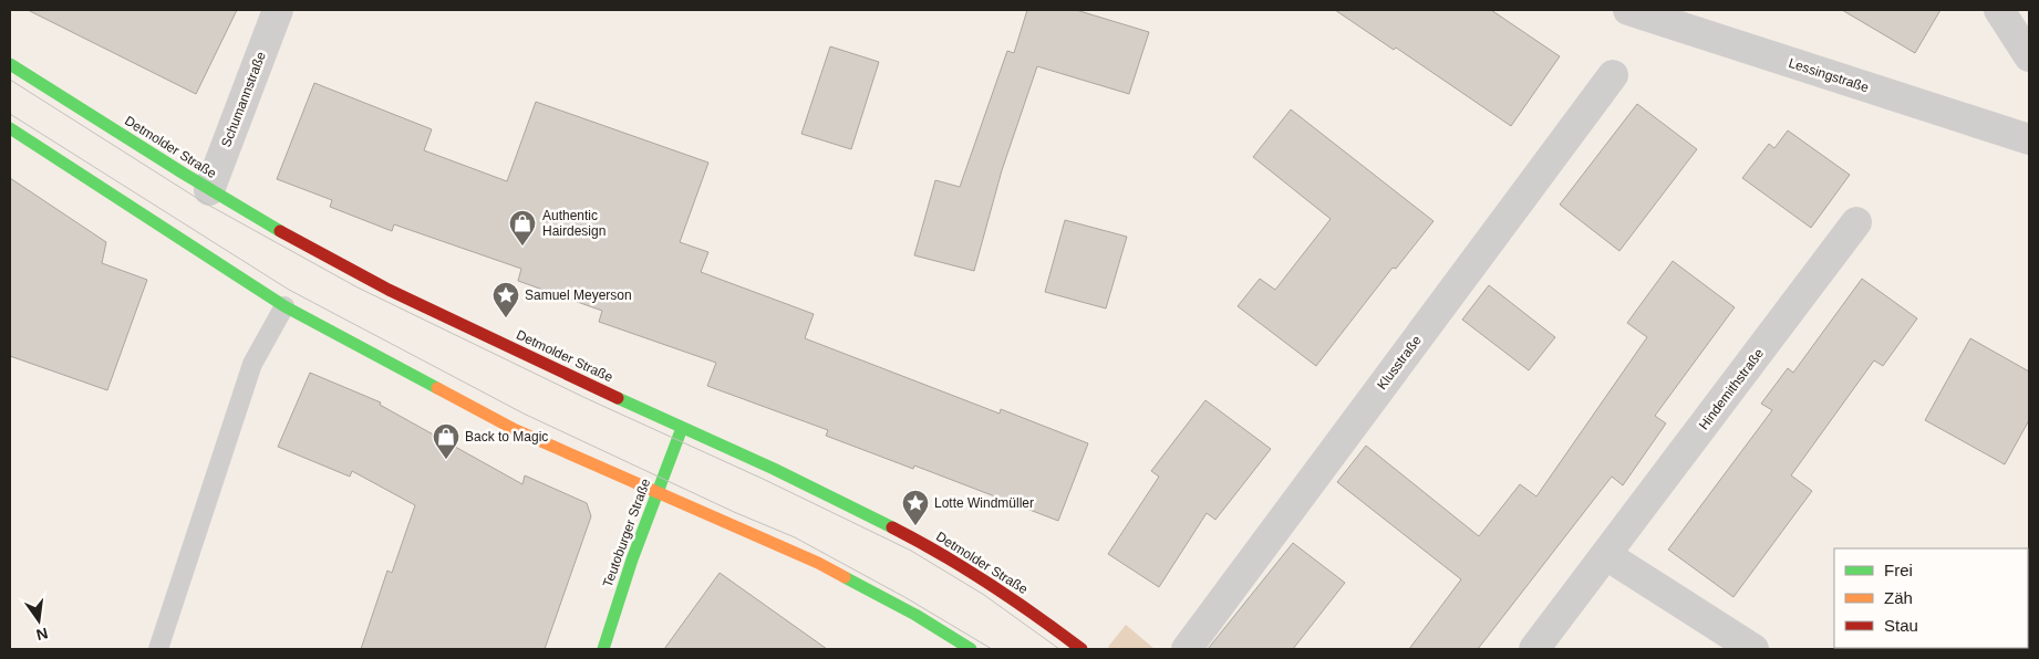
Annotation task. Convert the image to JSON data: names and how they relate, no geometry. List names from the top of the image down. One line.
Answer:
{"streets":{"main road":["Detmolder Straße","Teutoburger Straße"],"street":["Lessingstraße","Schumannstraße","Klusstraße","Hindemithstraße"]},"crossings":[["Schumannstraße","Detmolder Straße"],["Detmolder Straße","Teutoburger Straße"]],"places":{"shop":["Authentic Hairdesign","Back to Magic"],"place":["Samuel Meyerson","Lotte Windmüller"]},"legend":["Frei","Zäh","Stau"],"north":"bottom"}
